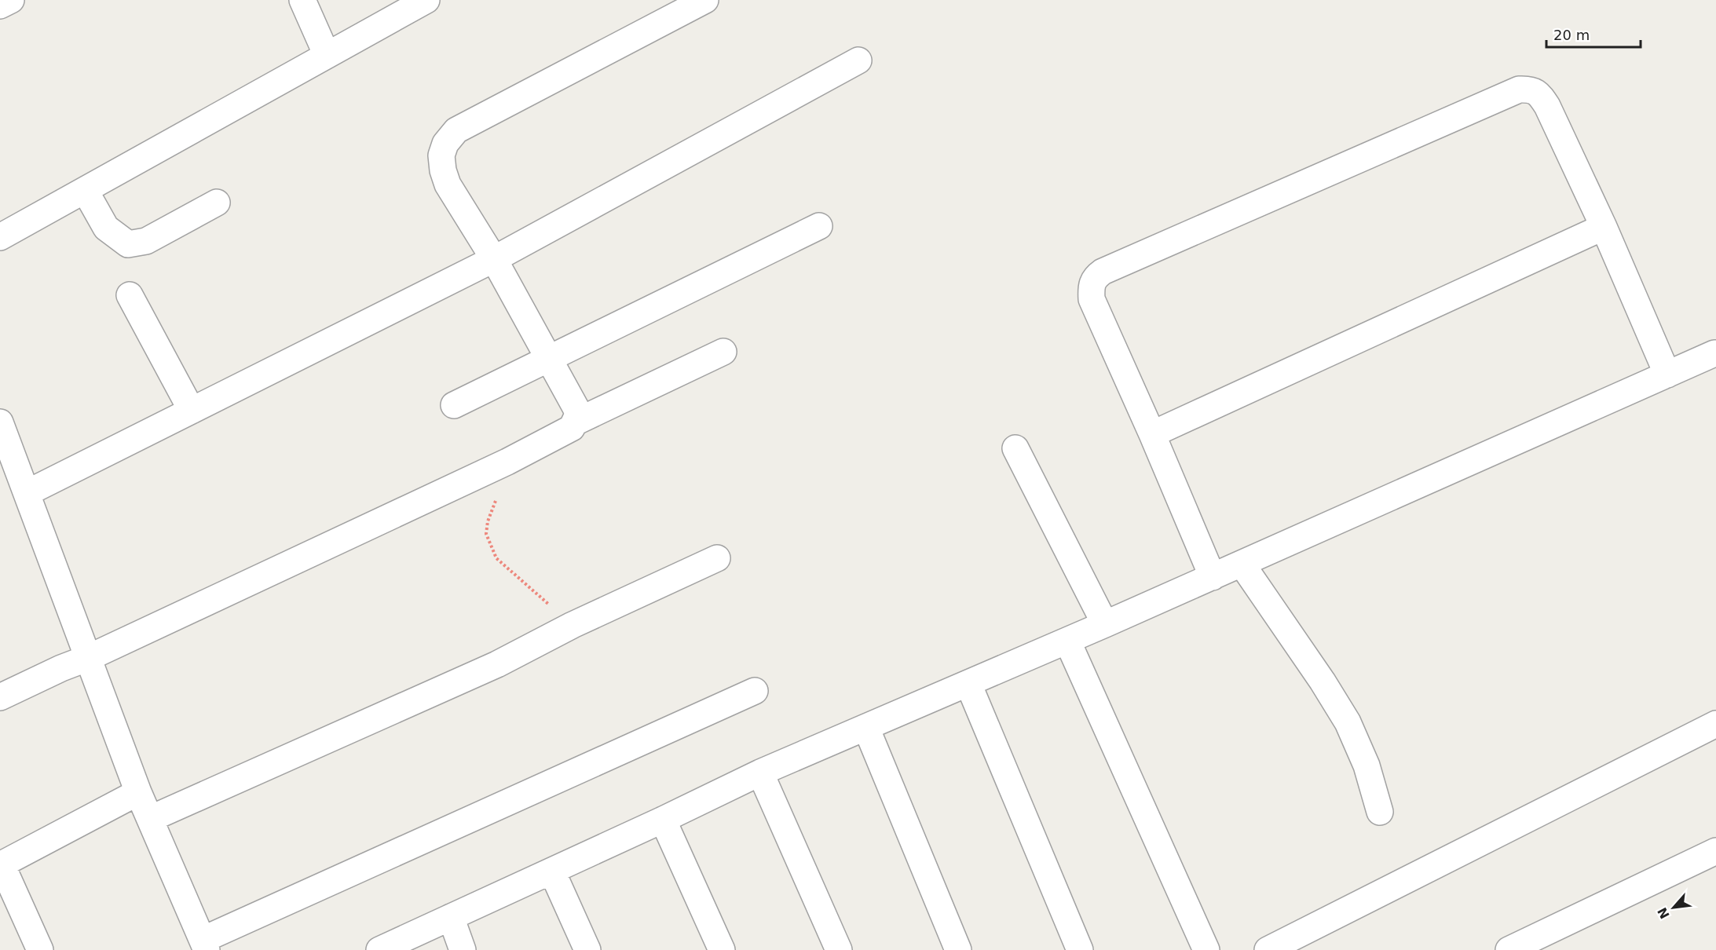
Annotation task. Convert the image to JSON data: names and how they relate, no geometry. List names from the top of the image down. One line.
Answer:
{"scale_bar":"20 m","north":"bottom left"}
